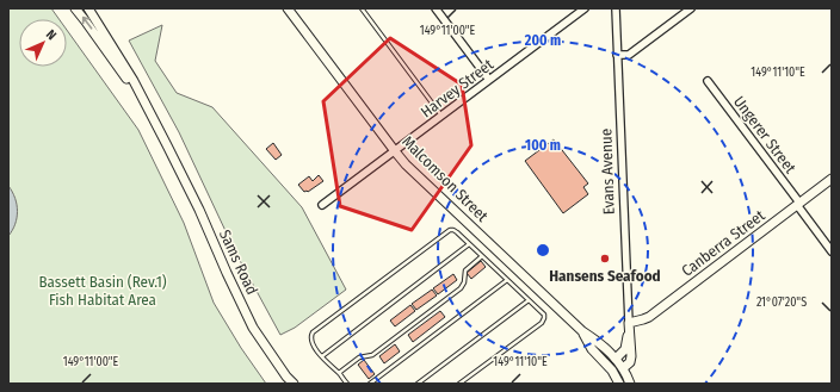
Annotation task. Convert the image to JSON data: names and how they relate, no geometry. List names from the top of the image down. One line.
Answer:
{"streets":{"main road":["Evans Avenue","Malcomson Street","Canberra Street","Sams Road"],"street":["Harvey Street","Ungerer Street"]},"crossings":[["Harvey Street","Malcomson Street"],["Ungerer Street","Canberra Street"],["Evans Avenue","Malcomson Street"],["Evans Avenue","Canberra Street"]],"parks":["Bassett Basin (Rev.1) Fish Habitat Area"],"places":["Hansens Seafood"],"north":"top right","coordinates":["149°11'00\"E","149°11'10\"E","21°07'20\"S"],"rings":["200 m","100 m"]}
